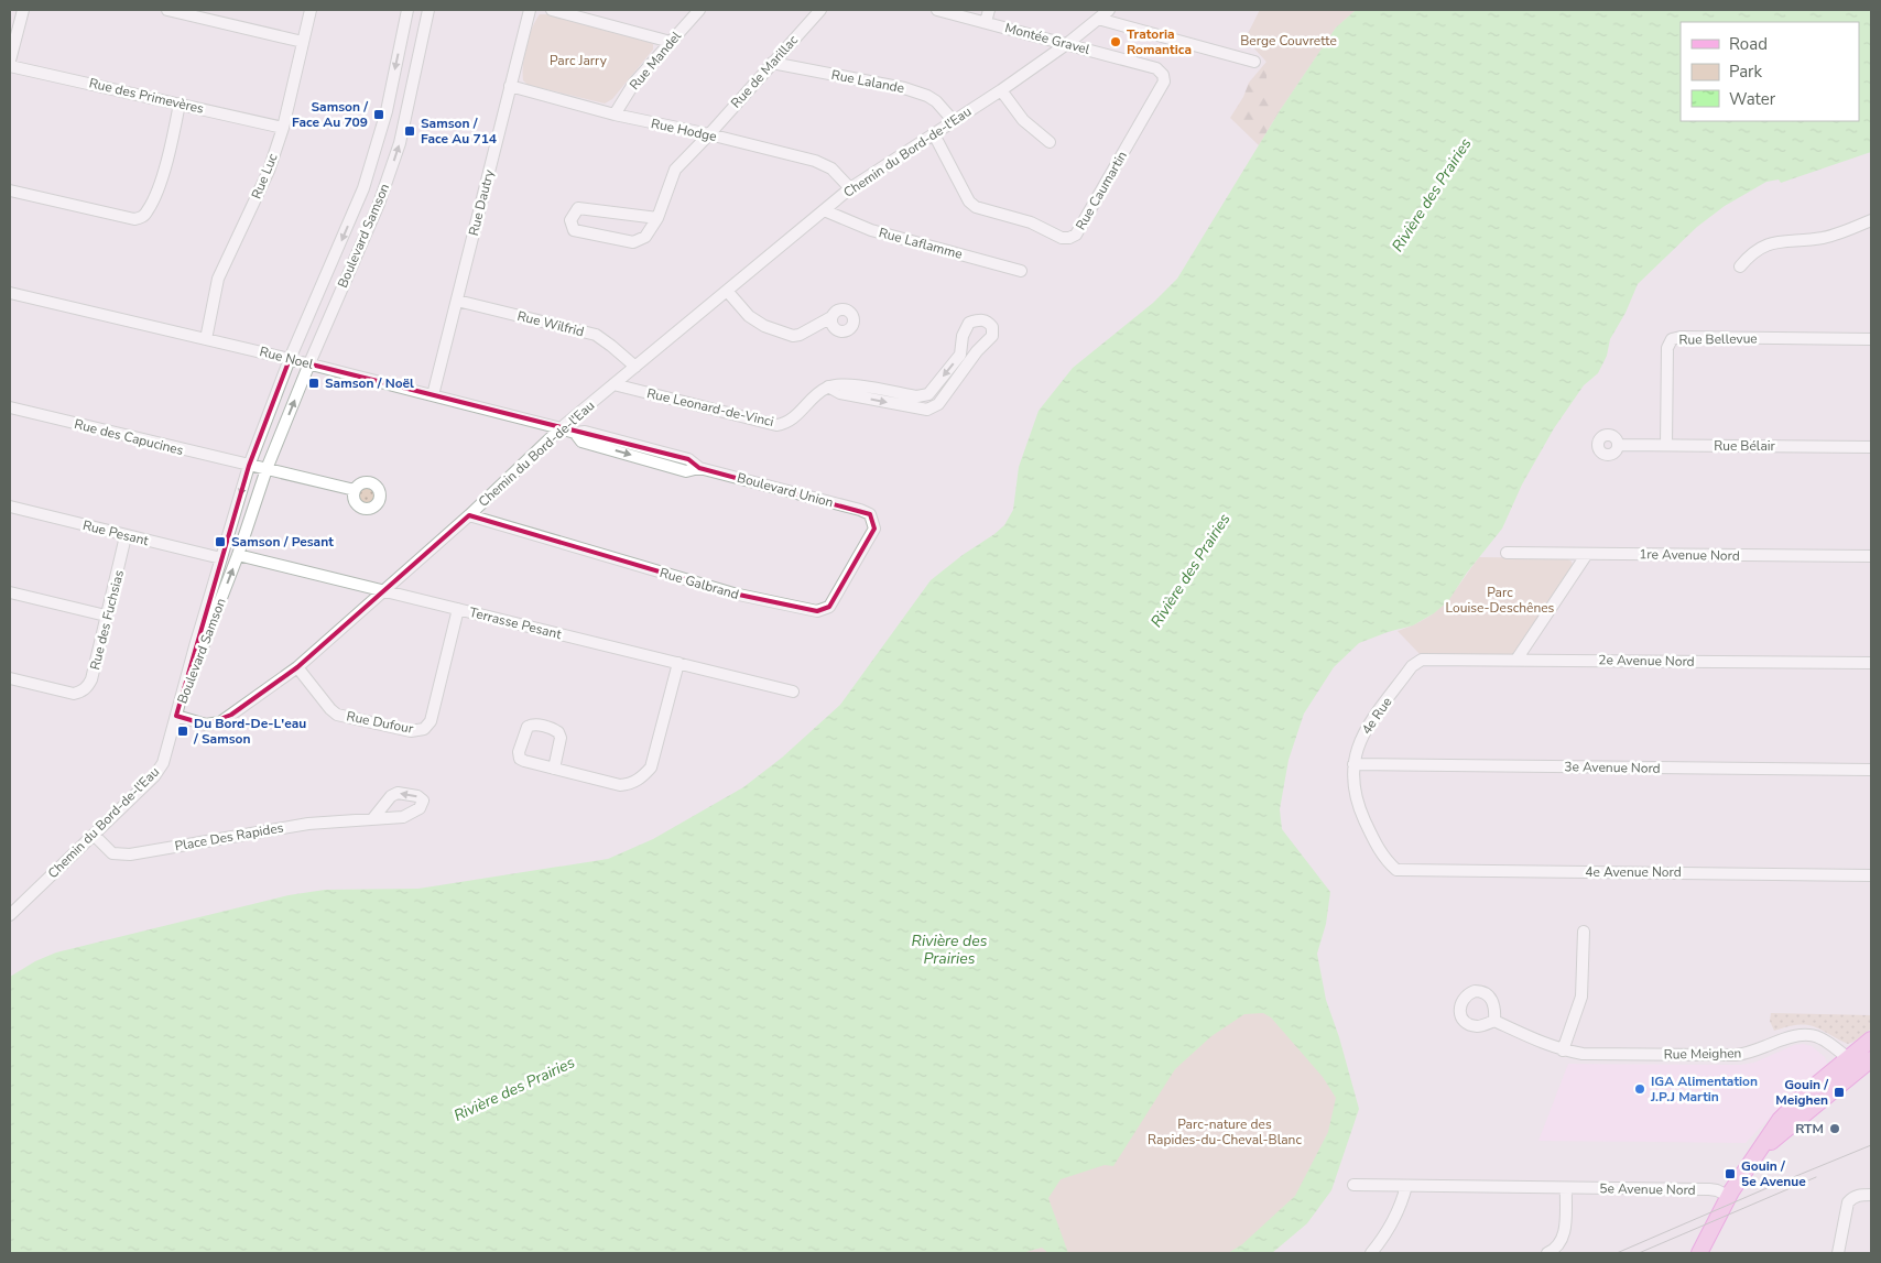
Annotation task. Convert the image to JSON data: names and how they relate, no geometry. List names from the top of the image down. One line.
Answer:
{"streets":{"street":["Montée Gravel","Rue Mandel","Rue de Marillac","Rue Lalande","Rue des Primevères","Rue Hodge","Chemin du Bord-de-l'Eau","Rue Luc","Rue Caumartin","Rue Dautry","Boulevard Samson","Rue Laflamme","Rue Wilfrid","Rue Bellevue","Rue Noel","Rue Leonard-de-Vinci","Rue des Capucines","Rue Bélair","Boulevard Union","Rue Pesant","1re Avenue Nord","Rue Galbrand","Rue des Fuchsias","Terrasse Pesant","2e Avenue Nord","4e Rue","Rue Dufour","3e Avenue Nord","Place Des Rapides","4e Avenue Nord","Rue Meighen","5e Avenue Nord"]},"crossings":[["Montée Gravel","Chemin du Bord-de-l'Eau"],["Montée Gravel","Rue Caumartin"],["Rue Mandel","Rue Hodge"],["Rue de Marillac","Rue Lalande"],["Rue de Marillac","Rue Hodge"],["Rue Lalande","Chemin du Bord-de-l'Eau"],["Rue des Primevères","Rue Luc"],["Rue Hodge","Chemin du Bord-de-l'Eau"],["Rue Hodge","Rue Dautry"],["Chemin du Bord-de-l'Eau","Rue Caumartin"],["Chemin du Bord-de-l'Eau","Boulevard Samson"],["Chemin du Bord-de-l'Eau","Rue Laflamme"],["Chemin du Bord-de-l'Eau","Rue Wilfrid"],["Chemin du Bord-de-l'Eau","Rue Noel"],["Chemin du Bord-de-l'Eau","Rue Leonard-de-Vinci"],["Chemin du Bord-de-l'Eau","Boulevard Union"],["Chemin du Bord-de-l'Eau","Rue Galbrand"],["Chemin du Bord-de-l'Eau","Terrasse Pesant"],["Chemin du Bord-de-l'Eau","Rue Dufour"],["Chemin du Bord-de-l'Eau","Place Des Rapides"],["Rue Luc","Rue Noel"],["Rue Dautry","Rue Wilfrid"],["Rue Dautry","Rue Noel"],["Boulevard Samson","Rue Noel"],["Boulevard Samson","Rue des Capucines"],["Boulevard Samson","Rue Pesant"],["Boulevard Samson","Terrasse Pesant"],["Rue Bellevue","Rue Bélair"],["Rue Noel","Boulevard Union"],["Boulevard Union","Rue Galbrand"],["Rue Pesant","Rue des Fuchsias"],["Terrasse Pesant","Rue Dufour"],["2e Avenue Nord","4e Rue"],["4e Rue","3e Avenue Nord"],["4e Rue","4e Avenue Nord"]],"water":["Rivière des Prairies"],"parks":["Berge Couvrette","Parc Jarry","Parc Louise-Deschênes","Parc-nature des Rapides-du-Cheval-Blanc"],"places":{"other":["Tratoria Romantica","IGA Alimentation J.P.J Martin","RTM"],"transit":["Samson / Face Au 709","Samson / Face Au 714","Samson / Noël","Samson / Pesant","Du Bord-De-L'eau / Samson","Gouin / Meighen","Gouin / 5e Avenue"]},"legend":["Road","Park","Water"]}
